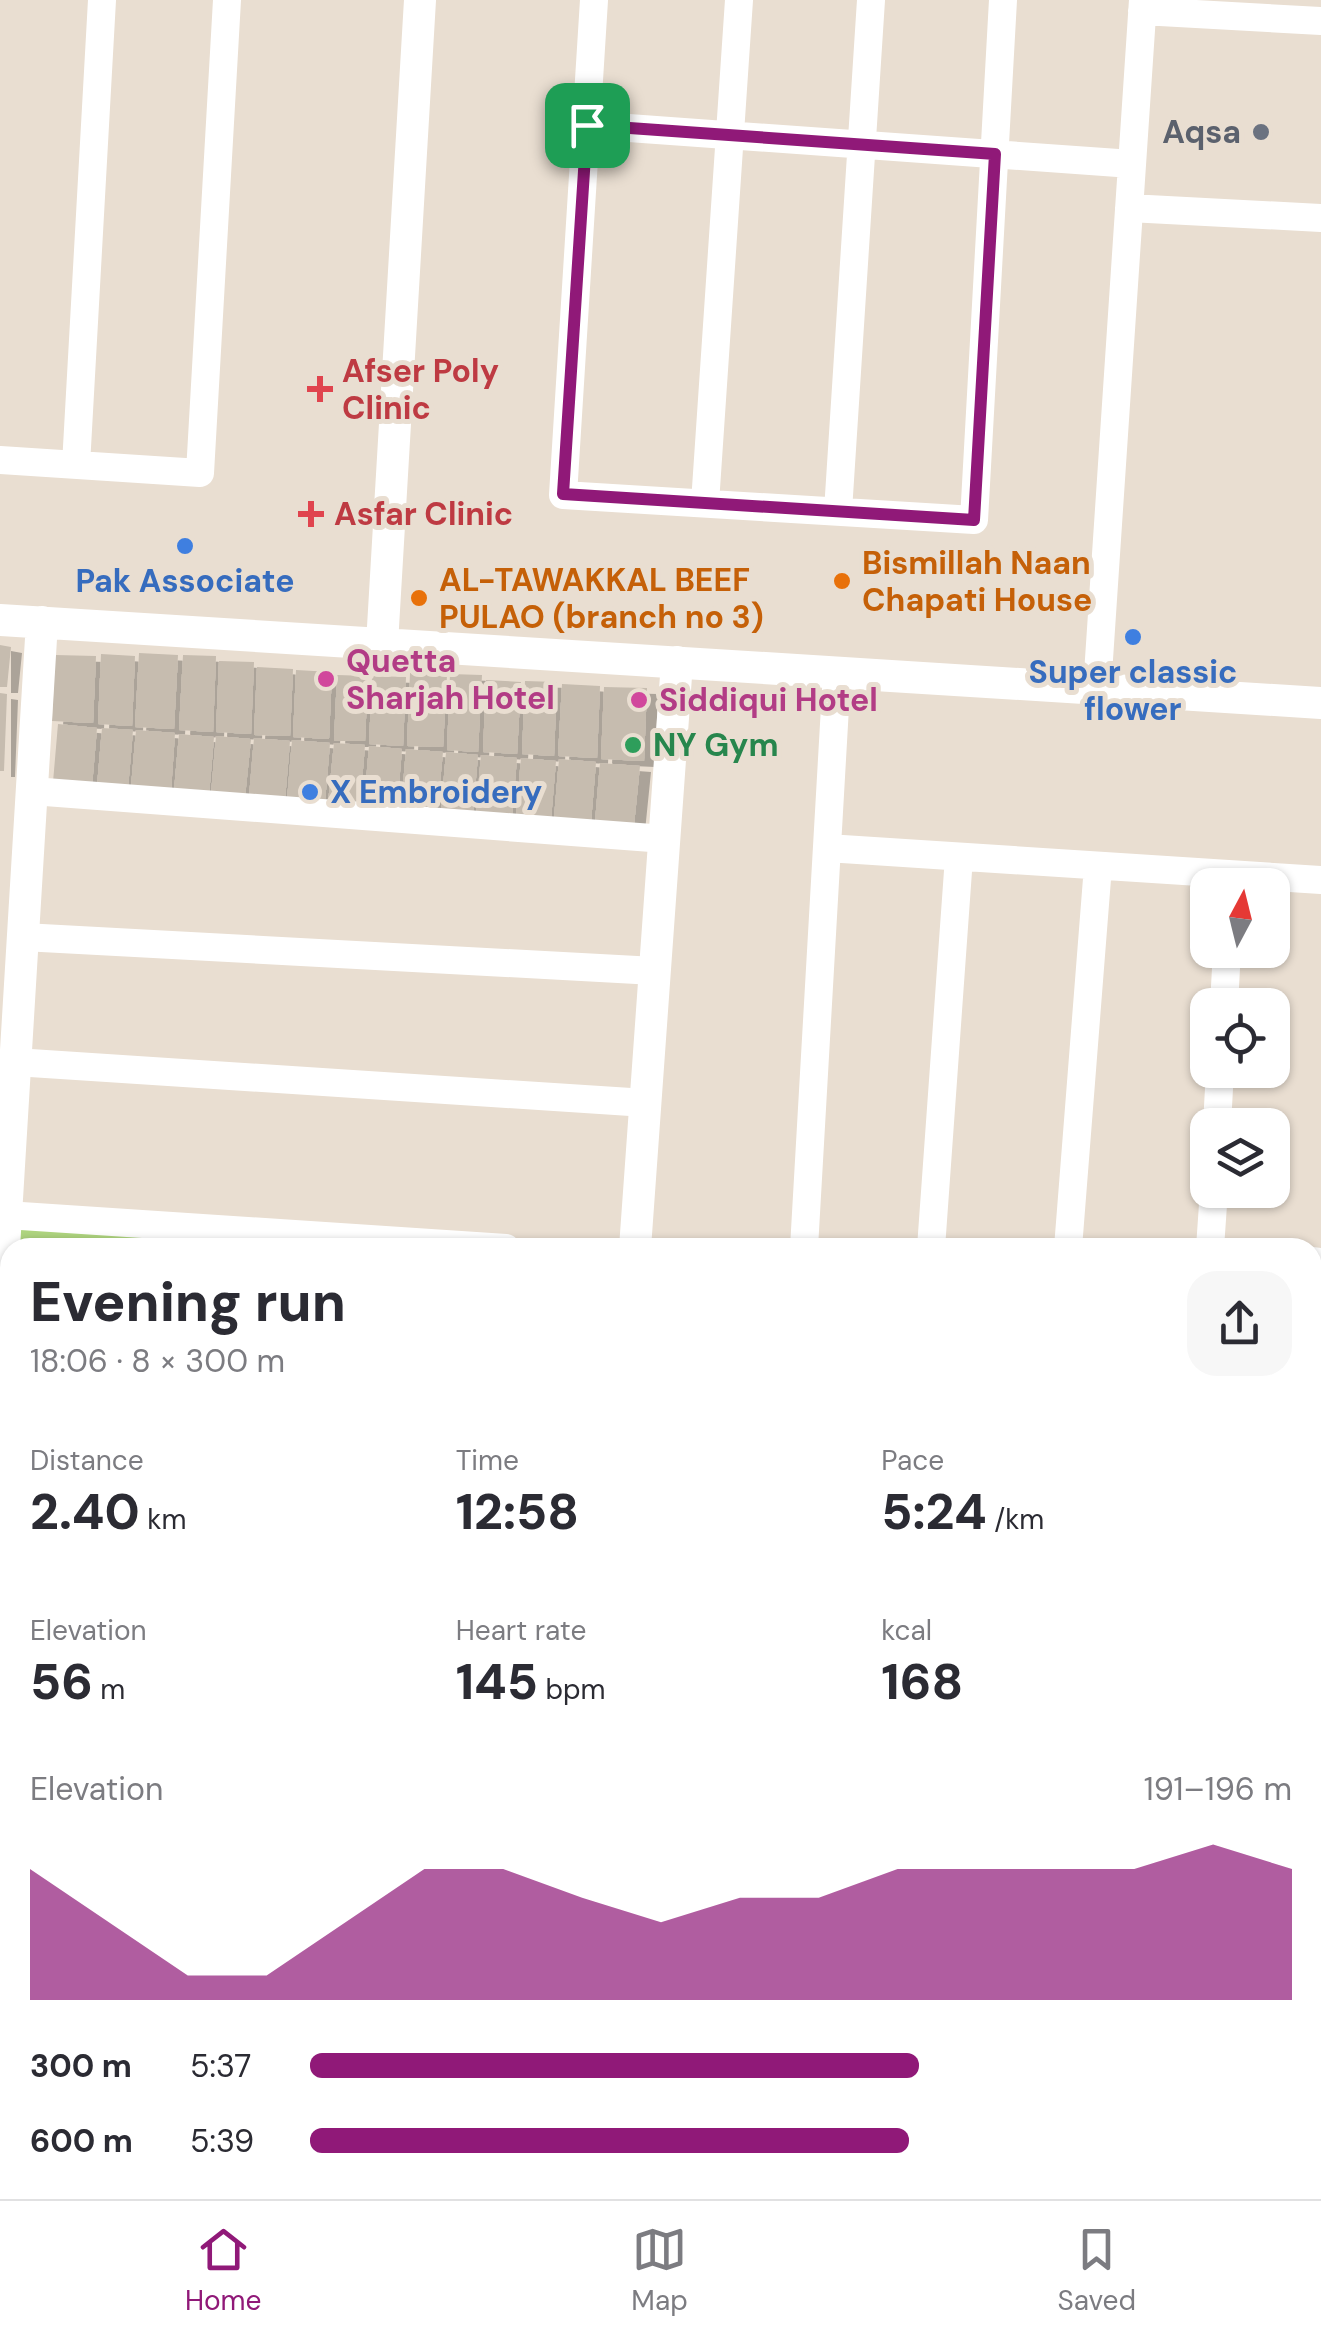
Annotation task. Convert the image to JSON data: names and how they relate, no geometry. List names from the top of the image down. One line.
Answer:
{"places":{"other":["Aqsa","Pak Associate","Bismillah Naan Chapati House","AL-TAWAKKAL BEEF PULAO (branch no 3)","Super classic flower","Quetta Sharjah Hotel","Siddiqui Hotel","NY Gym","X Embroidery"],"health":["Afser Poly Clinic","Asfar Clinic"]},"north":"top","page":{"heading":["Evening run","18:06 · 8 × 300 m"],"stats":[["Distance","2.40 km"],["Time","12:58"],["Pace","5:24 /km"],["Elevation","56 m"],["Heart rate","145 bpm"],["kcal","168"]],"chart":["Elevation","191–196 m"],"list":[{"name":"300 m","note":"5:37"},{"name":"600 m","note":"5:39"}],"tabs":["Home","Map","Saved"]}}
